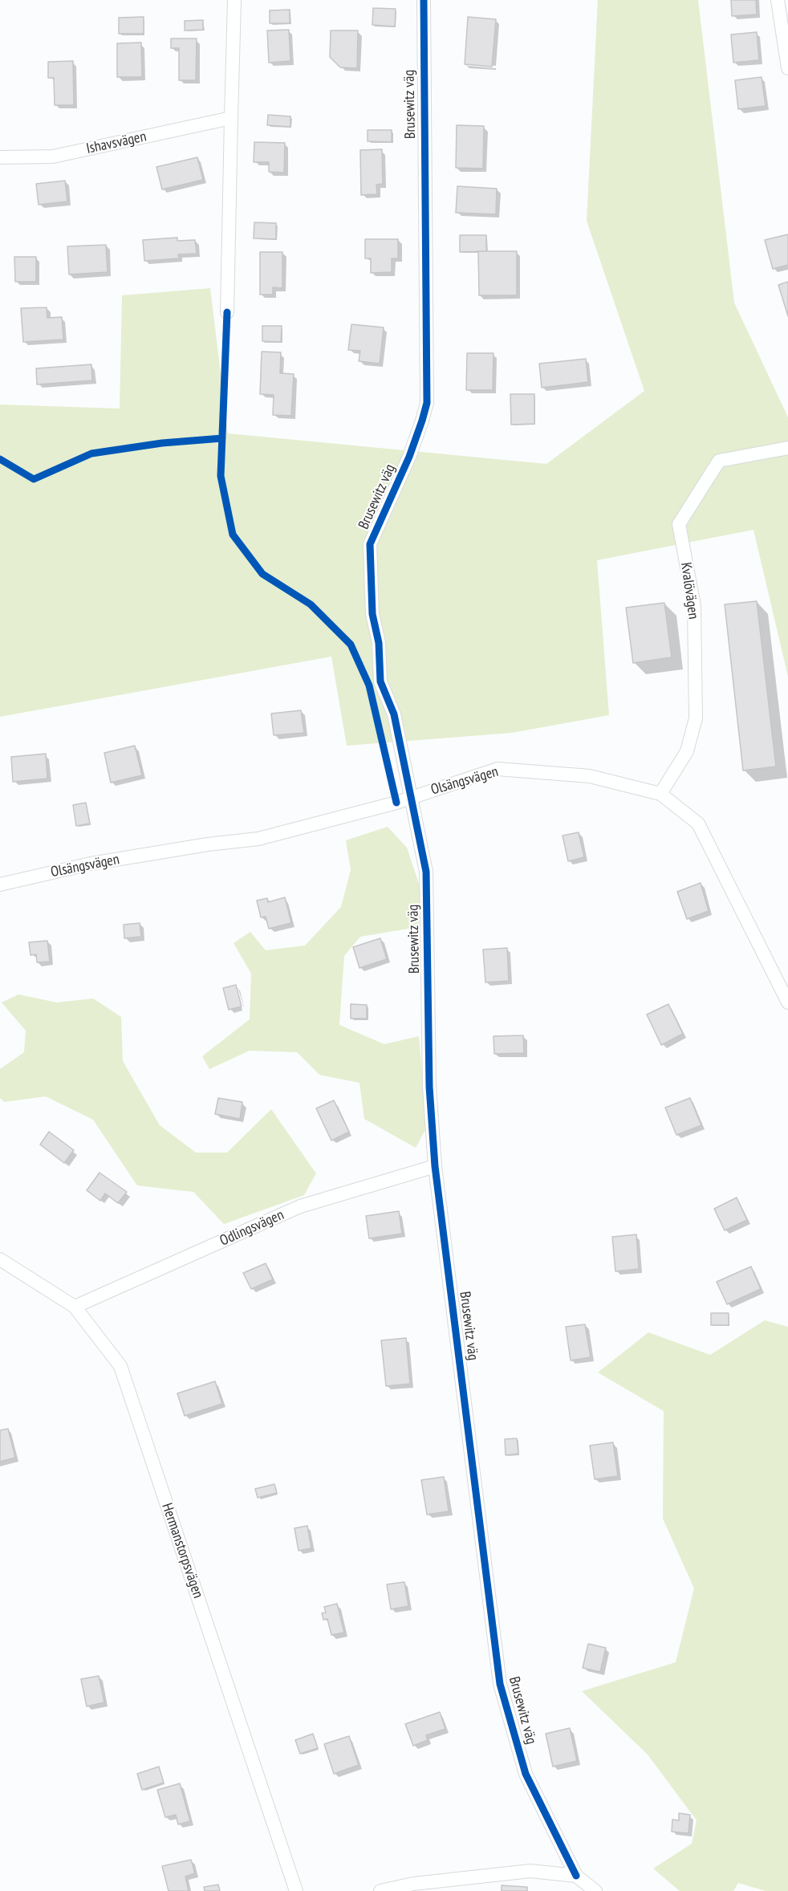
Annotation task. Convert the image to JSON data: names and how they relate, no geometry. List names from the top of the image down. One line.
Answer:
{"streets":{"street":["Brusewitz väg","Ishavsvägen","Kvalövägen","Olsängsvägen","Odlingsvägen","Hermanstorpsvägen"]},"crossings":[["Brusewitz väg","Olsängsvägen"],["Brusewitz väg","Odlingsvägen"],["Kvalövägen","Olsängsvägen"],["Odlingsvägen","Hermanstorpsvägen"]]}
